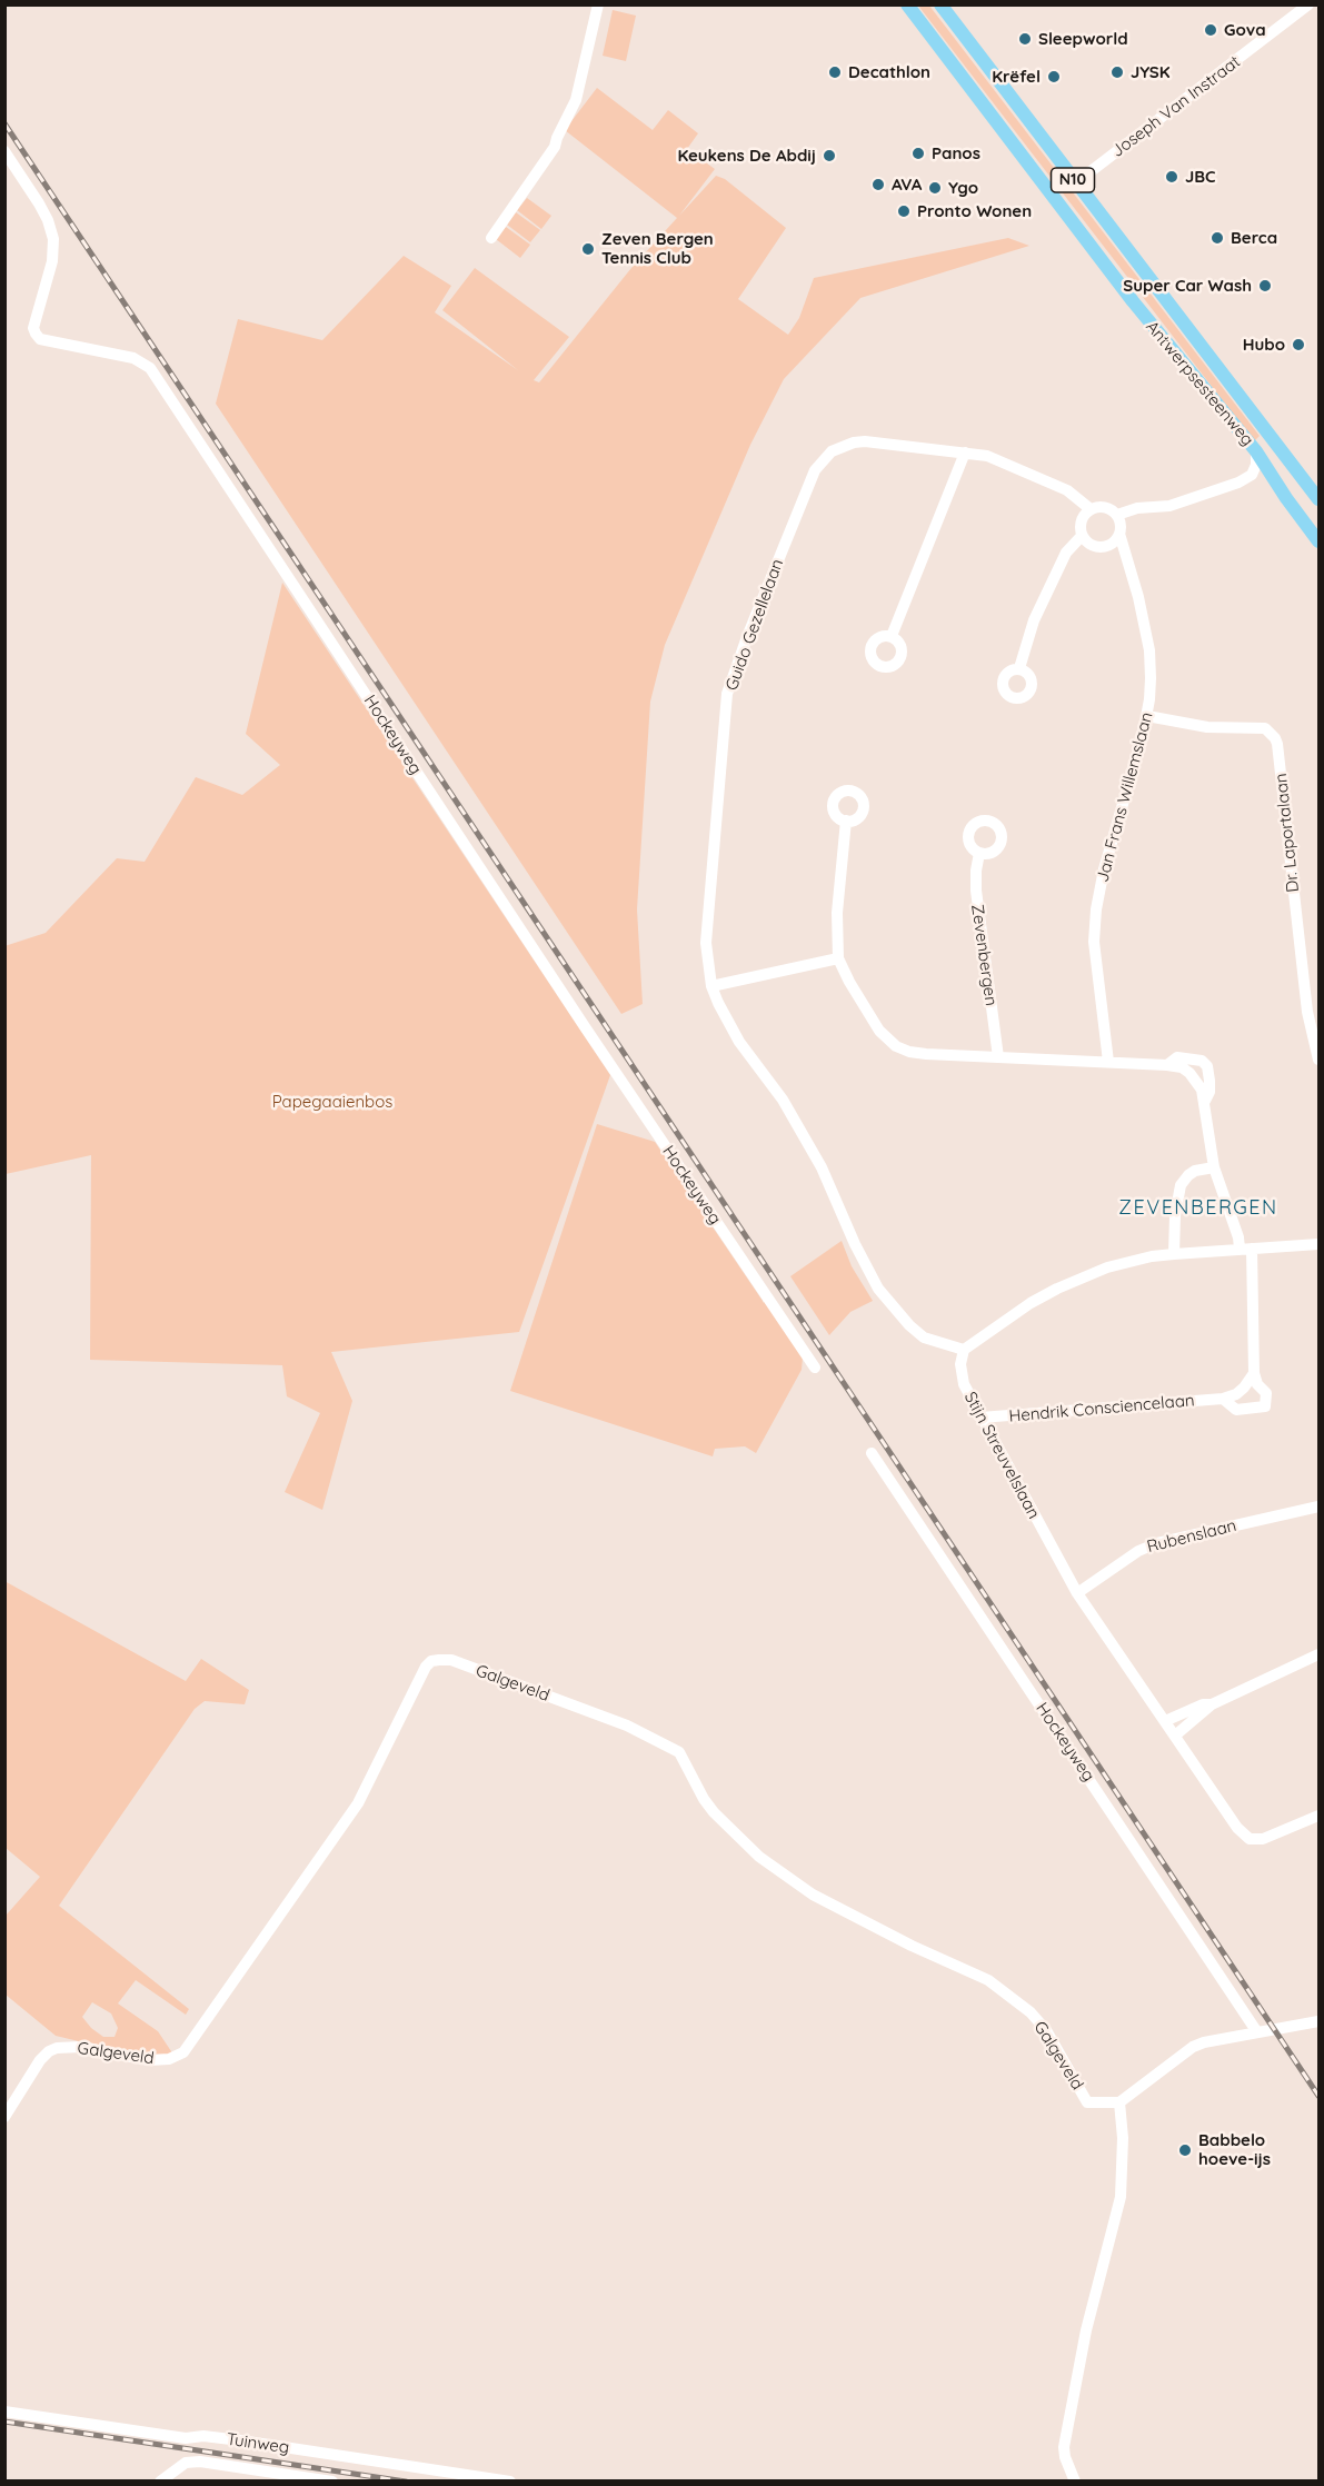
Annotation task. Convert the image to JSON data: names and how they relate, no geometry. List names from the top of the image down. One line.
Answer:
{"streets":{"main road":["N10","Antwerpsesteenweg"],"street":["Joseph Van Instraat","Guido Gezellelaan","Hockeyweg","Jan Frans Willemslaan","Dr. Laportalaan","Zevenbergen","Hendrik Consciencelaan","Stijn Streuvelslaan","Rubenslaan","Galgeveld","Tuinweg"]},"crossings":[["Joseph Van Instraat","Antwerpsesteenweg"],["Guido Gezellelaan","Jan Frans Willemslaan"],["Jan Frans Willemslaan","Dr. Laportalaan"],["Hendrik Consciencelaan","Stijn Streuvelslaan"],["Stijn Streuvelslaan","Rubenslaan"]],"districts":["ZEVENBERGEN"],"parks":["Papegaaienbos"],"places":["Gova","Sleepworld","Decathlon","JYSK","Krëfel","Panos","Keukens De Abdij","JBC","AVA","Ygo","Pronto Wonen","Berca","Zeven Bergen Tennis Club","Super Car Wash","Hubo","Babbelo hoeve-ijs"]}
